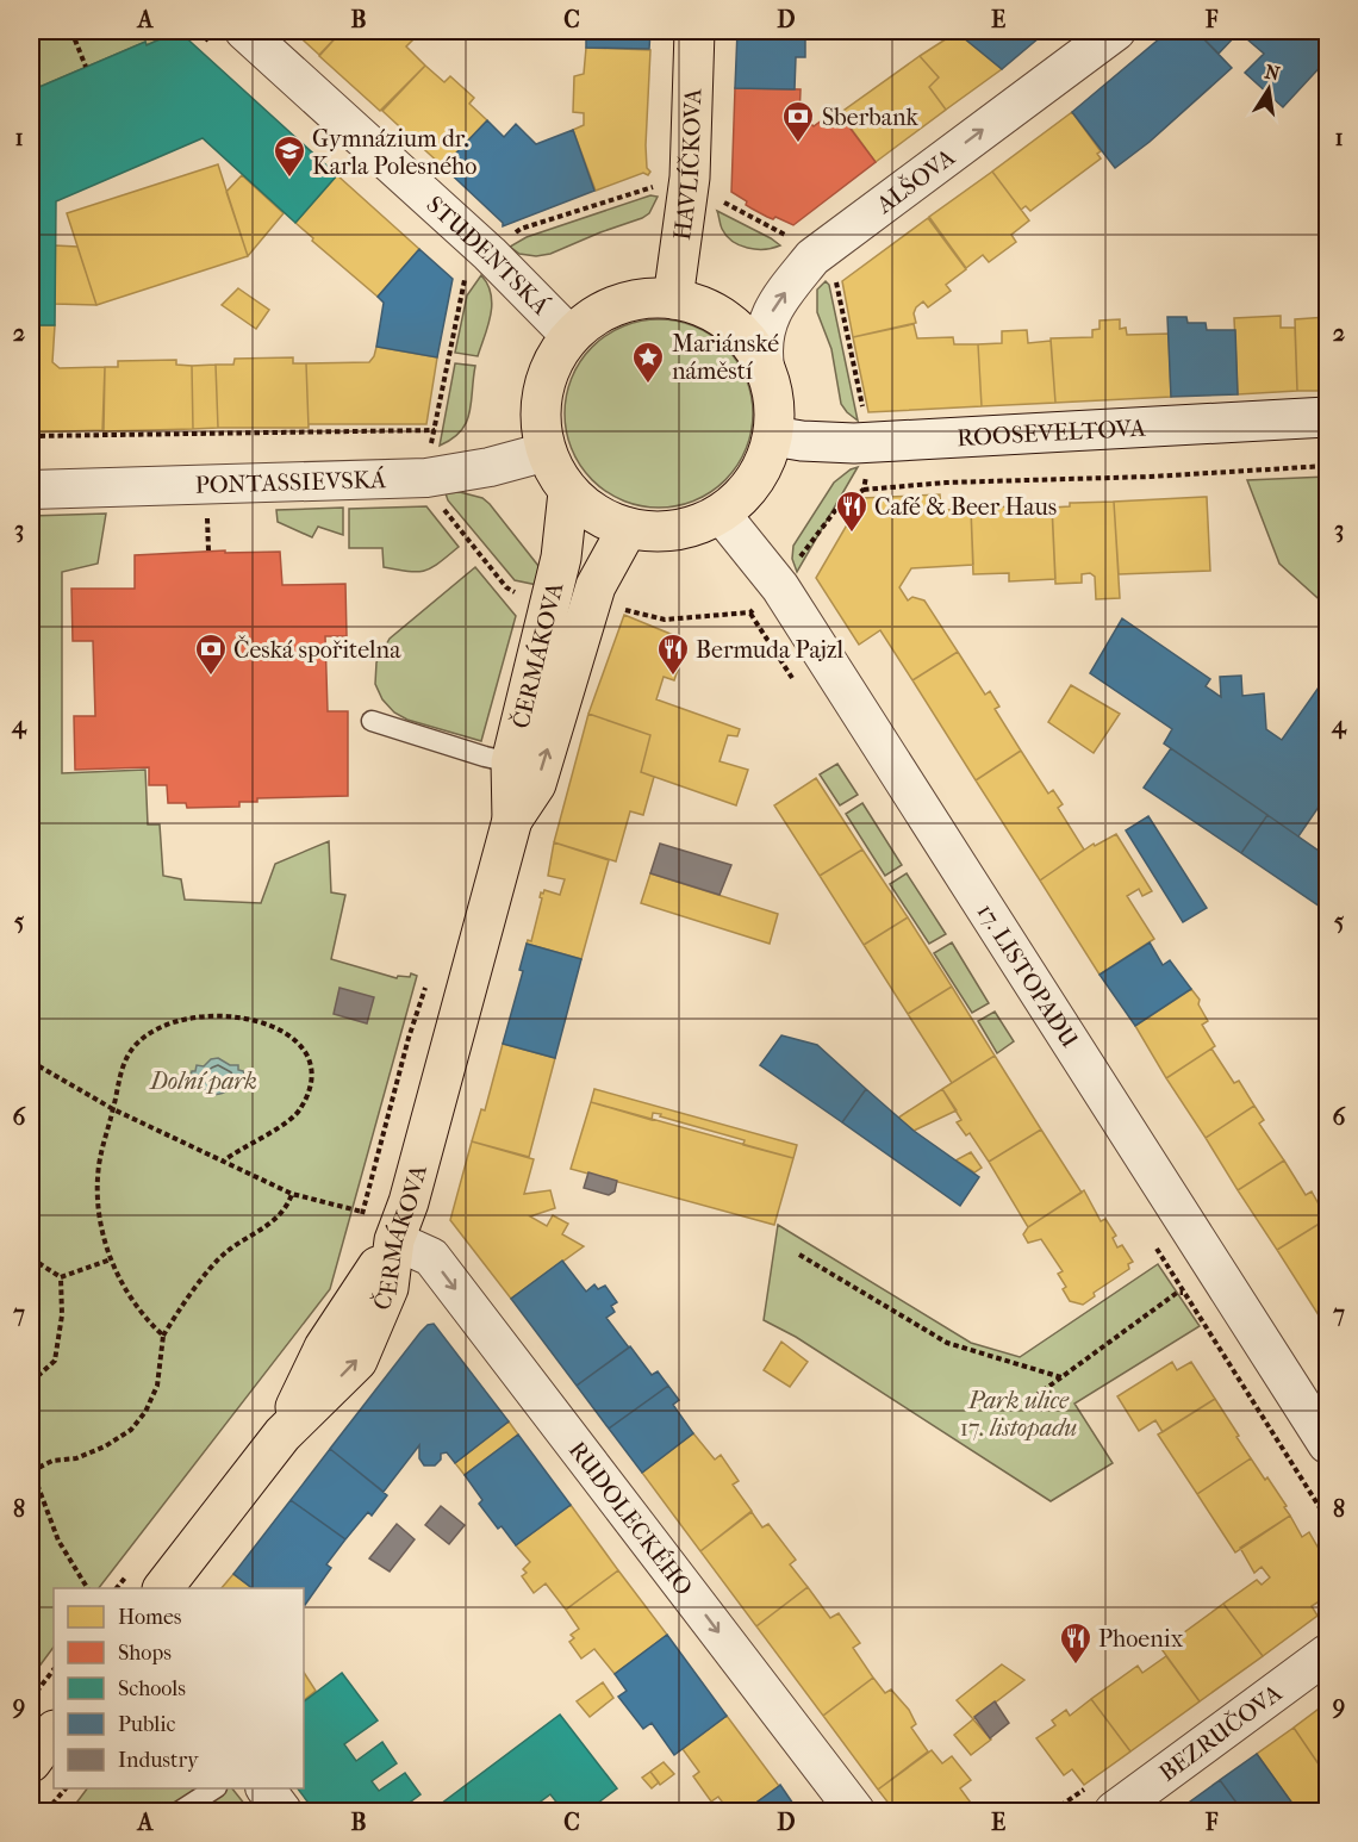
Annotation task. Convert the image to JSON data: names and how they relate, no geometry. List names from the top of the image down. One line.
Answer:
{"streets":{"main road":["HAVLÍČKOVA","ROOSEVELTOVA","ČERMÁKOVA"],"street":["ALŠOVA","STUDENTSKÁ","PONTASSIEVSKÁ","17. LISTOPADU","RUDOLECKÉHO","BEZRUČOVA"]},"crossings":[["HAVLÍČKOVA","ALŠOVA"],["HAVLÍČKOVA","STUDENTSKÁ"],["HAVLÍČKOVA","ROOSEVELTOVA"],["HAVLÍČKOVA","PONTASSIEVSKÁ"],["HAVLÍČKOVA","ČERMÁKOVA"],["HAVLÍČKOVA","17. LISTOPADU"],["ALŠOVA","STUDENTSKÁ"],["ALŠOVA","ROOSEVELTOVA"],["ALŠOVA","PONTASSIEVSKÁ"],["ALŠOVA","ČERMÁKOVA"],["ALŠOVA","17. LISTOPADU"],["STUDENTSKÁ","ROOSEVELTOVA"],["STUDENTSKÁ","PONTASSIEVSKÁ"],["STUDENTSKÁ","ČERMÁKOVA"],["STUDENTSKÁ","17. LISTOPADU"],["ROOSEVELTOVA","PONTASSIEVSKÁ"],["ROOSEVELTOVA","ČERMÁKOVA"],["ROOSEVELTOVA","17. LISTOPADU"],["PONTASSIEVSKÁ","ČERMÁKOVA"],["PONTASSIEVSKÁ","17. LISTOPADU"],["ČERMÁKOVA","17. LISTOPADU"],["ČERMÁKOVA","RUDOLECKÉHO"]],"one_way":["ALŠOVA","RUDOLECKÉHO"],"parks":["Dolní park","Park ulice 17. listopadu"],"places":{"bank":["Sberbank","Česká spořitelna"],"school or university":["Gymnázium dr. Karla Polesného"],"place":["Mariánské náměstí"],"restaurant":["Café & Beer Haus","Bermuda Pajzl","Phoenix"]},"legend":["Homes","Shops","Schools","Public","Industry"],"north":"top","grid":{"columns":["A","B","C","D","E","F"],"rows":["1","2","3","4","5","6","7","8","9"]}}
